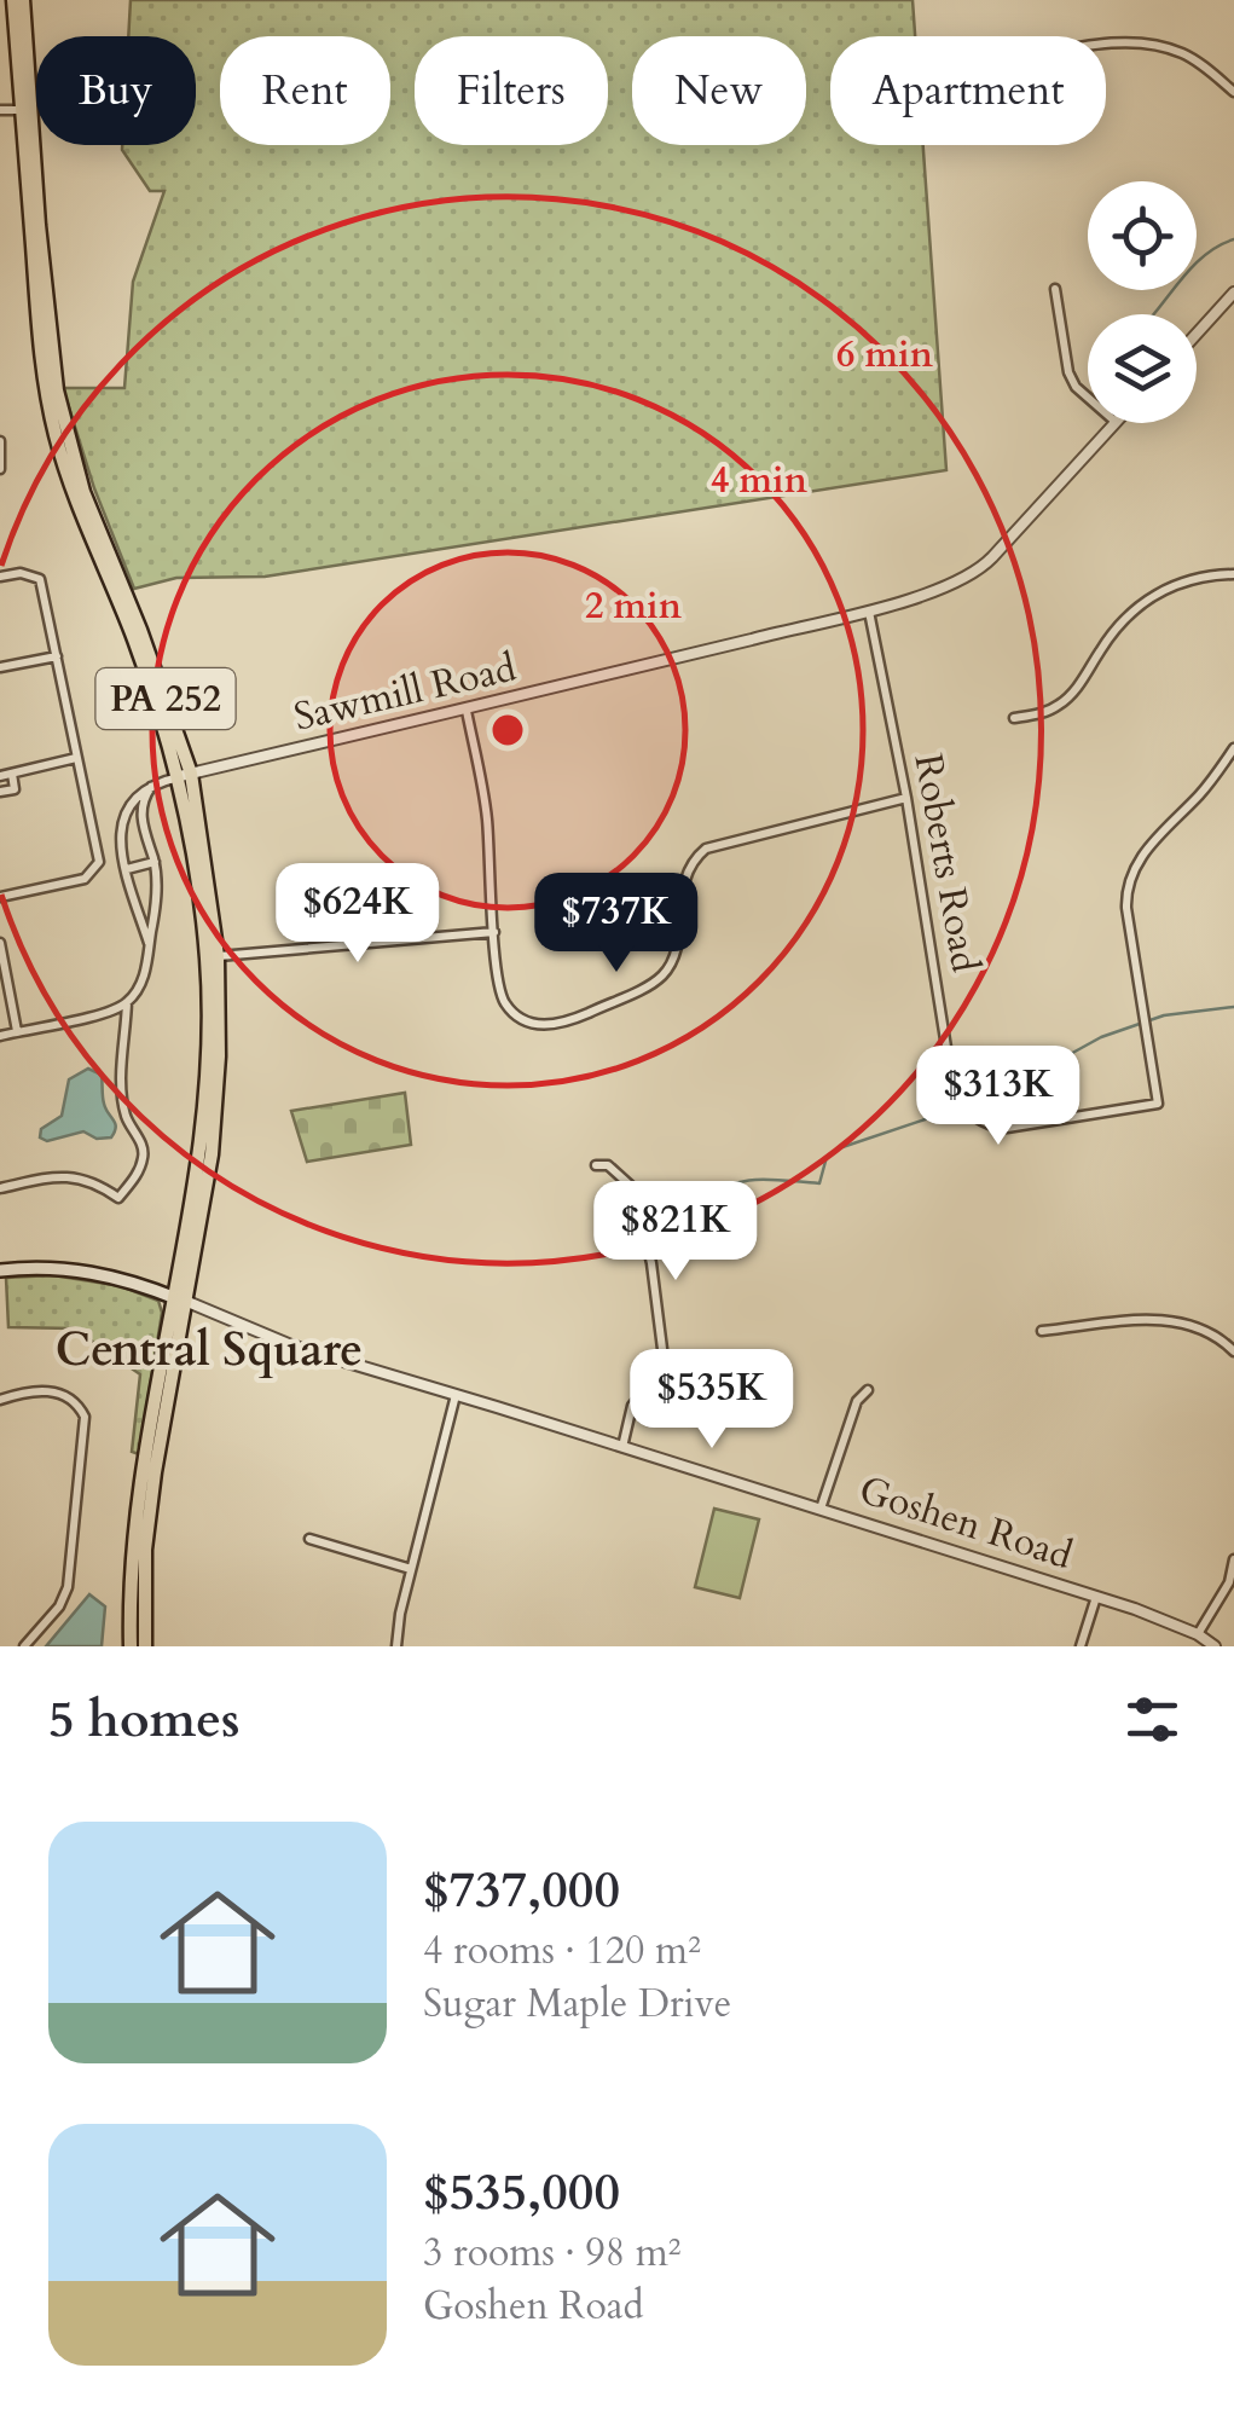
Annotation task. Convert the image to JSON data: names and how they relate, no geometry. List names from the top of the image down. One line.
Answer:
{"streets":{"main road":["PA 252","Goshen Road"],"street":["Sawmill Road","Roberts Road"]},"crossings":[["Sawmill Road","PA 252"],["Sawmill Road","Roberts Road"],["PA 252","Goshen Road"]],"districts":["Central Square"],"page":{"chip":["Buy","Rent","Filters","New","Apartment"],"price":["$624K","$737K","$313K","$821K","$535K"],"heading":"5 homes","list":[{"name":"$737,000","note":"4 rooms · 120 m² · Sugar Maple Drive"},{"name":"$535,000","note":"3 rooms · 98 m² · Goshen Road"}]},"rings":["6 min","4 min","2 min"]}
